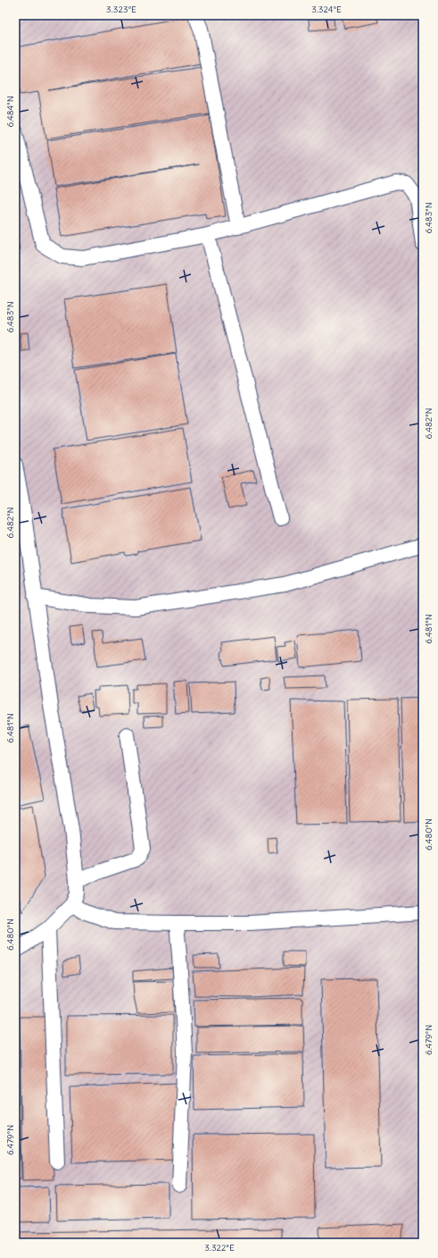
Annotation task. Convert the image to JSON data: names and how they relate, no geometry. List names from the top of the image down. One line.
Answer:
{"coordinates":["3.323°E","3.324°E","6.484°N","6.483°N","6.482°N","6.481°N","6.480°N","6.479°N","3.322°E"]}
